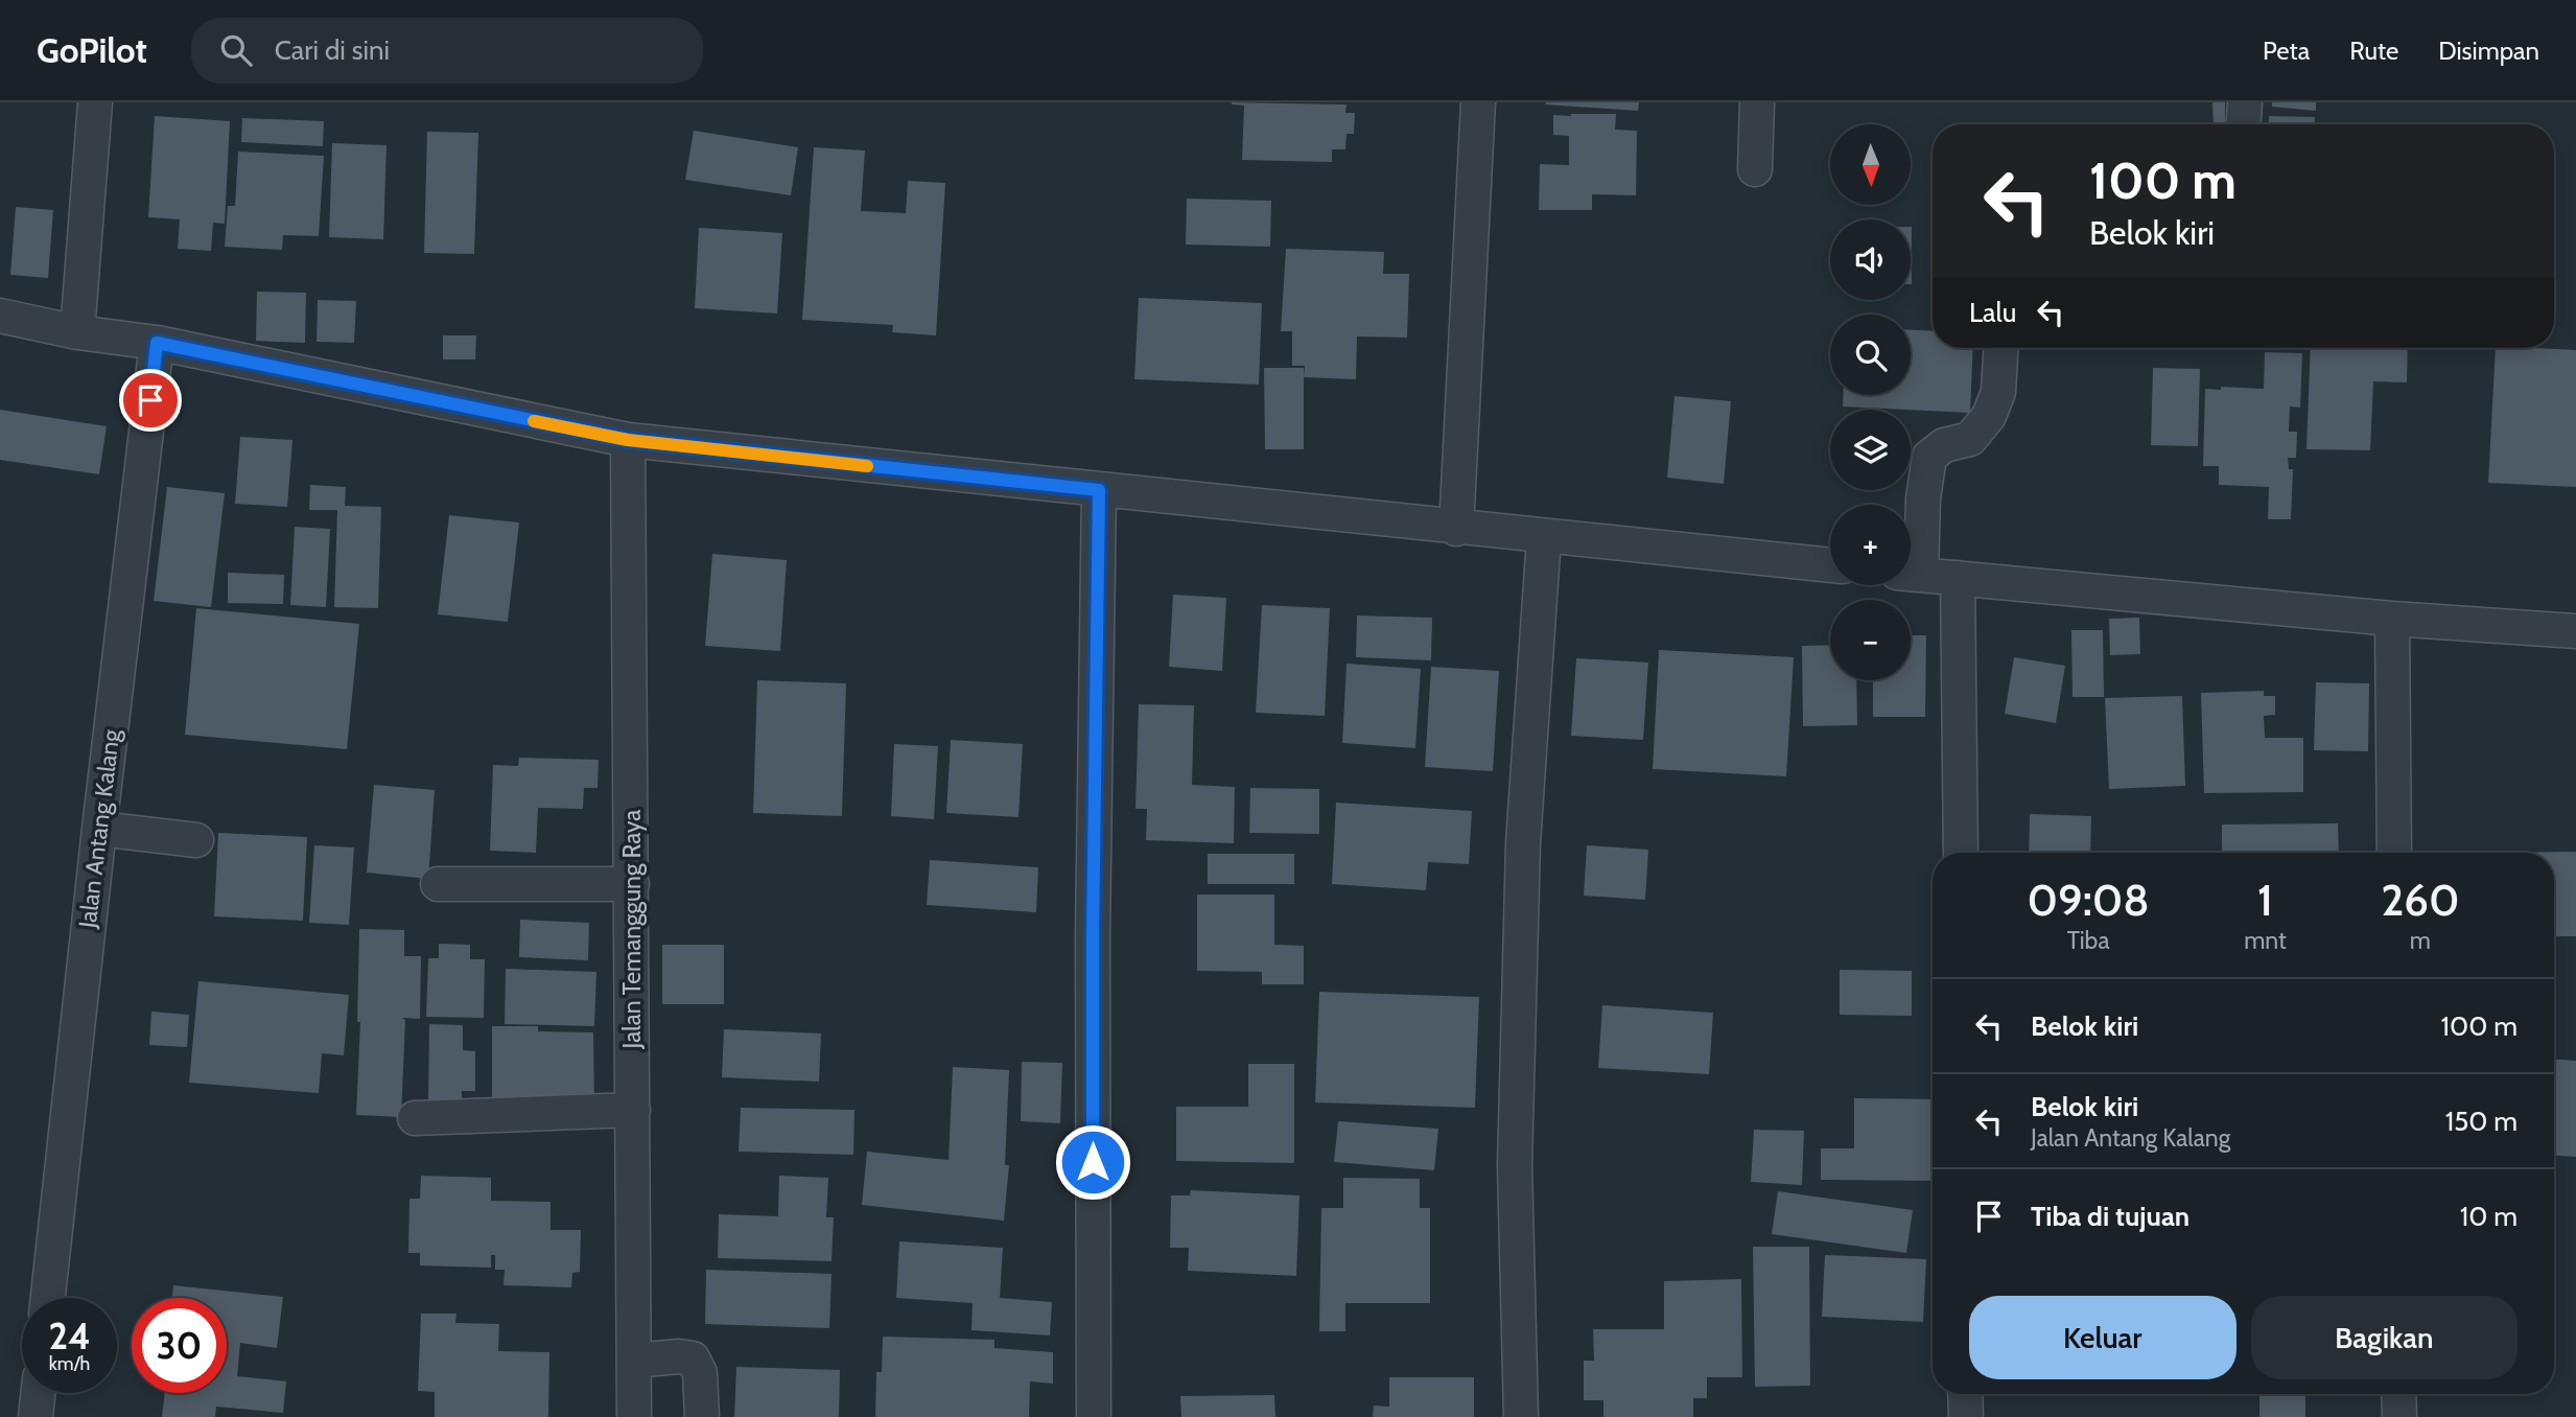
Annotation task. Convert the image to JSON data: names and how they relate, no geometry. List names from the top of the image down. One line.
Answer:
{"streets":{"street":["Jalan Antang Kalang","Jalan Temanggung Raya"]},"north":"bottom","page":{"header":"GoPilot","search":"Cari di sini","nav":["Peta","Rute","Disimpan"],"map_buttons":["+","−"],"turn":["100 m","Belok kiri"],"then":"Lalu","eta":["09:08","Tiba","1","mnt","260","m"],"list":[{"name":"Belok kiri","value":"100 m"},{"name":"Belok kiri","note":"Jalan Antang Kalang","value":"150 m"},{"name":"Tiba di tujuan","value":"10 m"}],"buttons":["Keluar","Bagikan"],"speed":"24 km/h","limit":"30"}}
